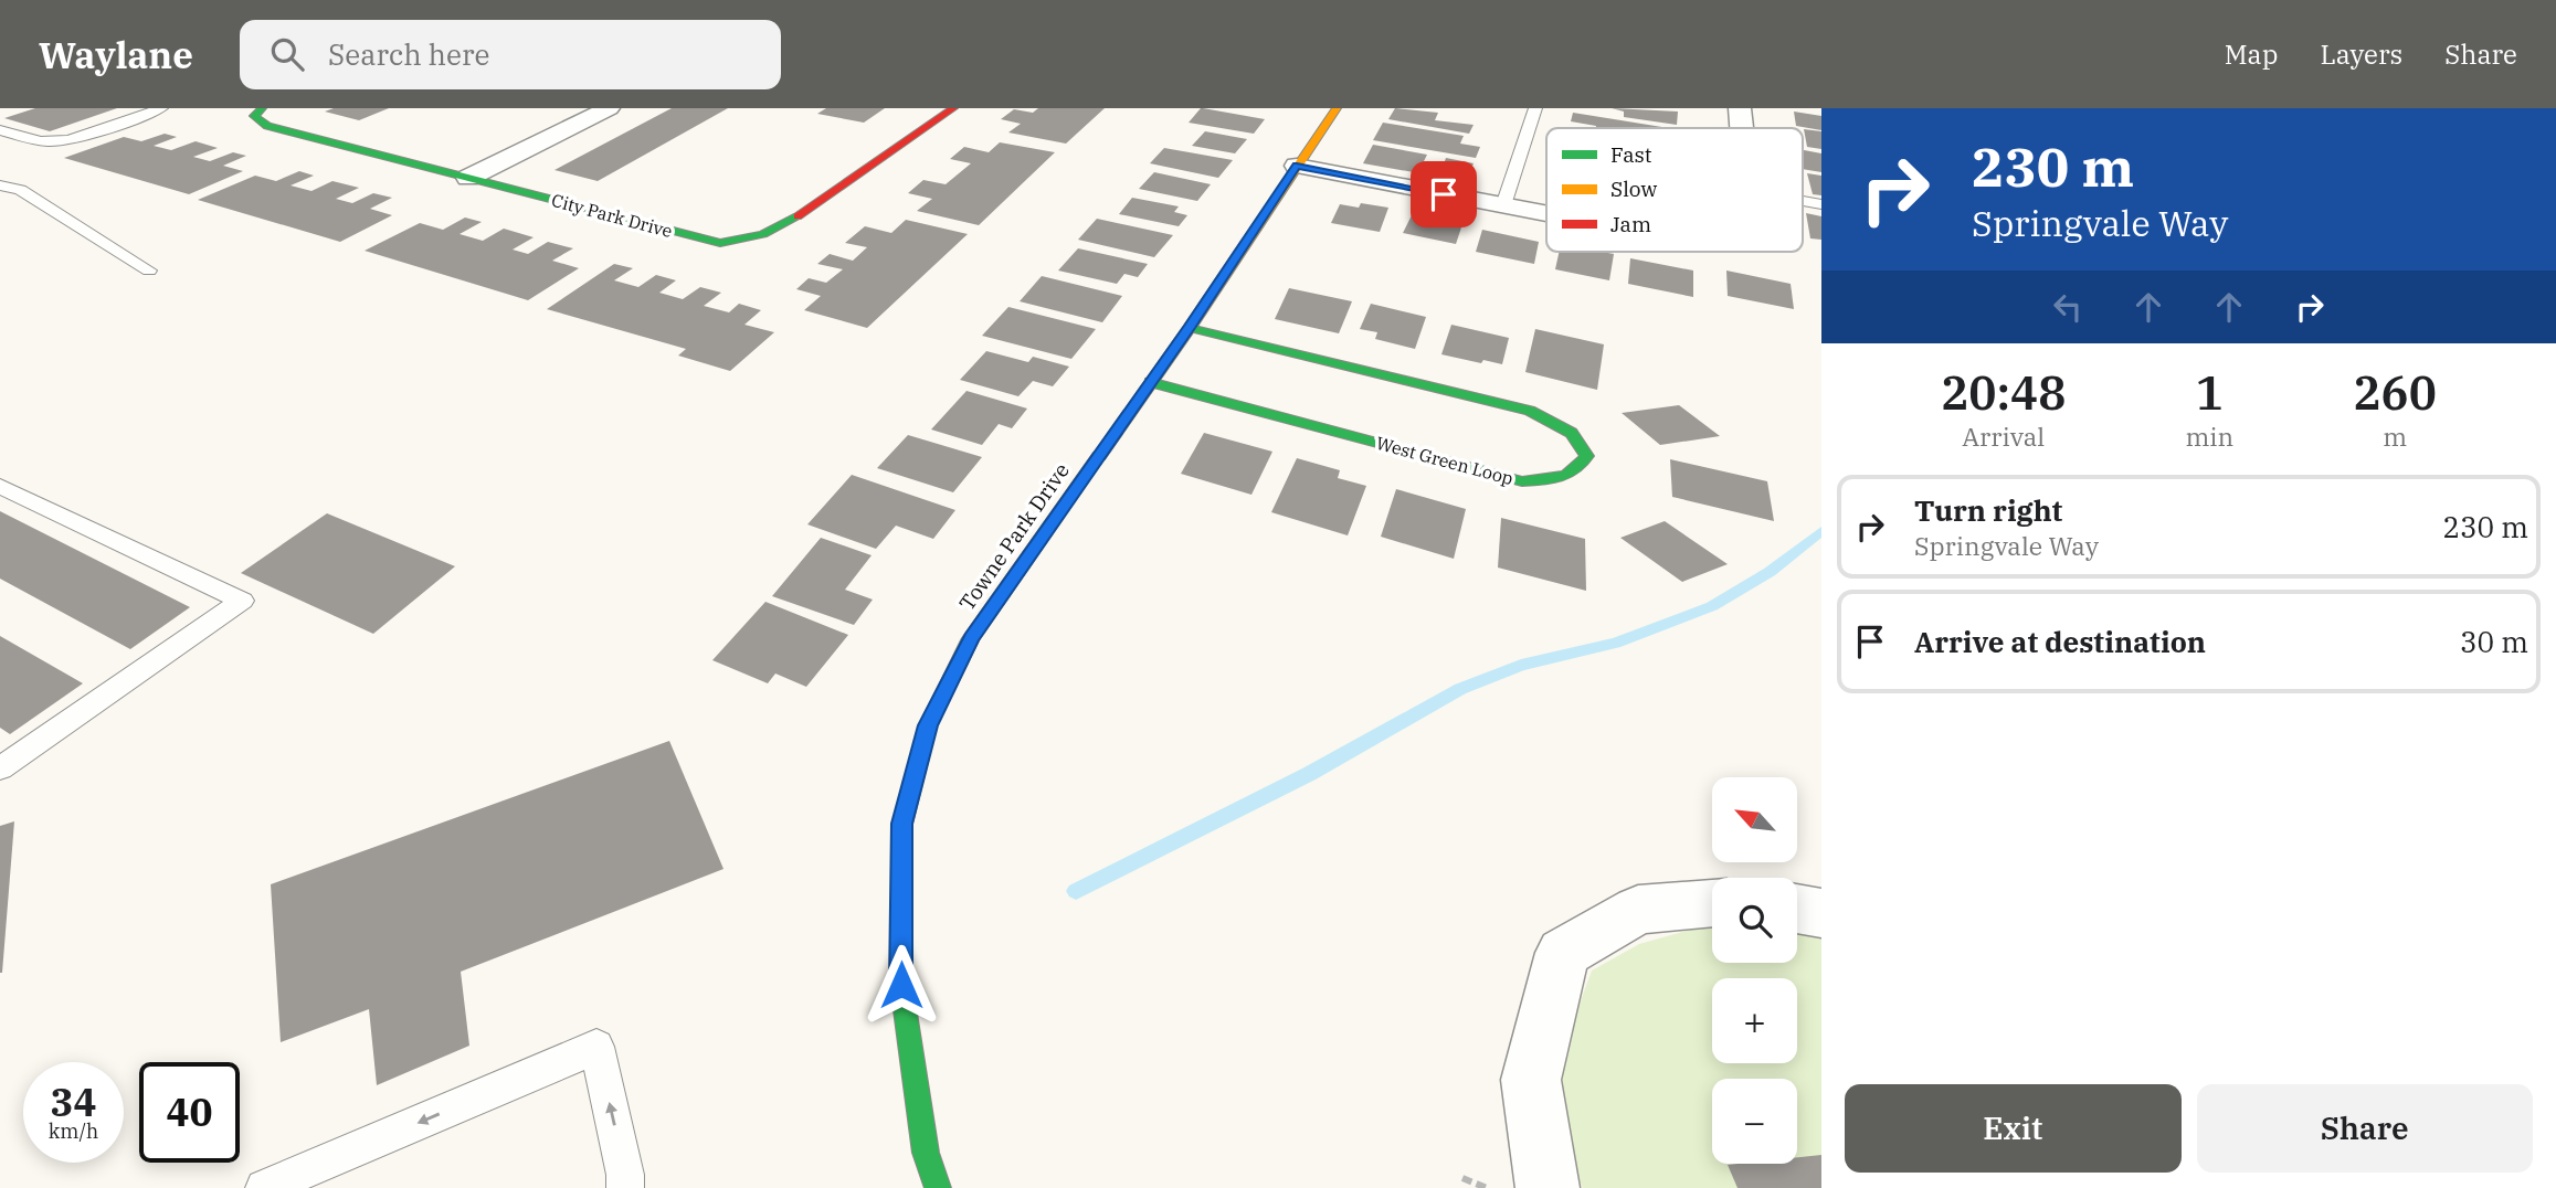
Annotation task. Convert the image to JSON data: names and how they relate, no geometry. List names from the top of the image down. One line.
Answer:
{"streets":{"street":["City Park Drive","West Green Loop","Towne Park Drive"]},"crossings":[["West Green Loop","Towne Park Drive"]],"legend":["Fast","Slow","Jam"],"north":"top left","page":{"header":"Waylane","search":"Search here","nav":["Map","Layers","Share"],"turn":["230 m","Springvale Way"],"eta":["20:48","Arrival","1","min","260","m"],"list":[{"name":"Turn right","note":"Springvale Way","value":"230 m"},{"name":"Arrive at destination","value":"30 m"}],"map_buttons":["+","−"],"speed":"34 km/h","limit":"40","buttons":["Exit","Share"]}}
